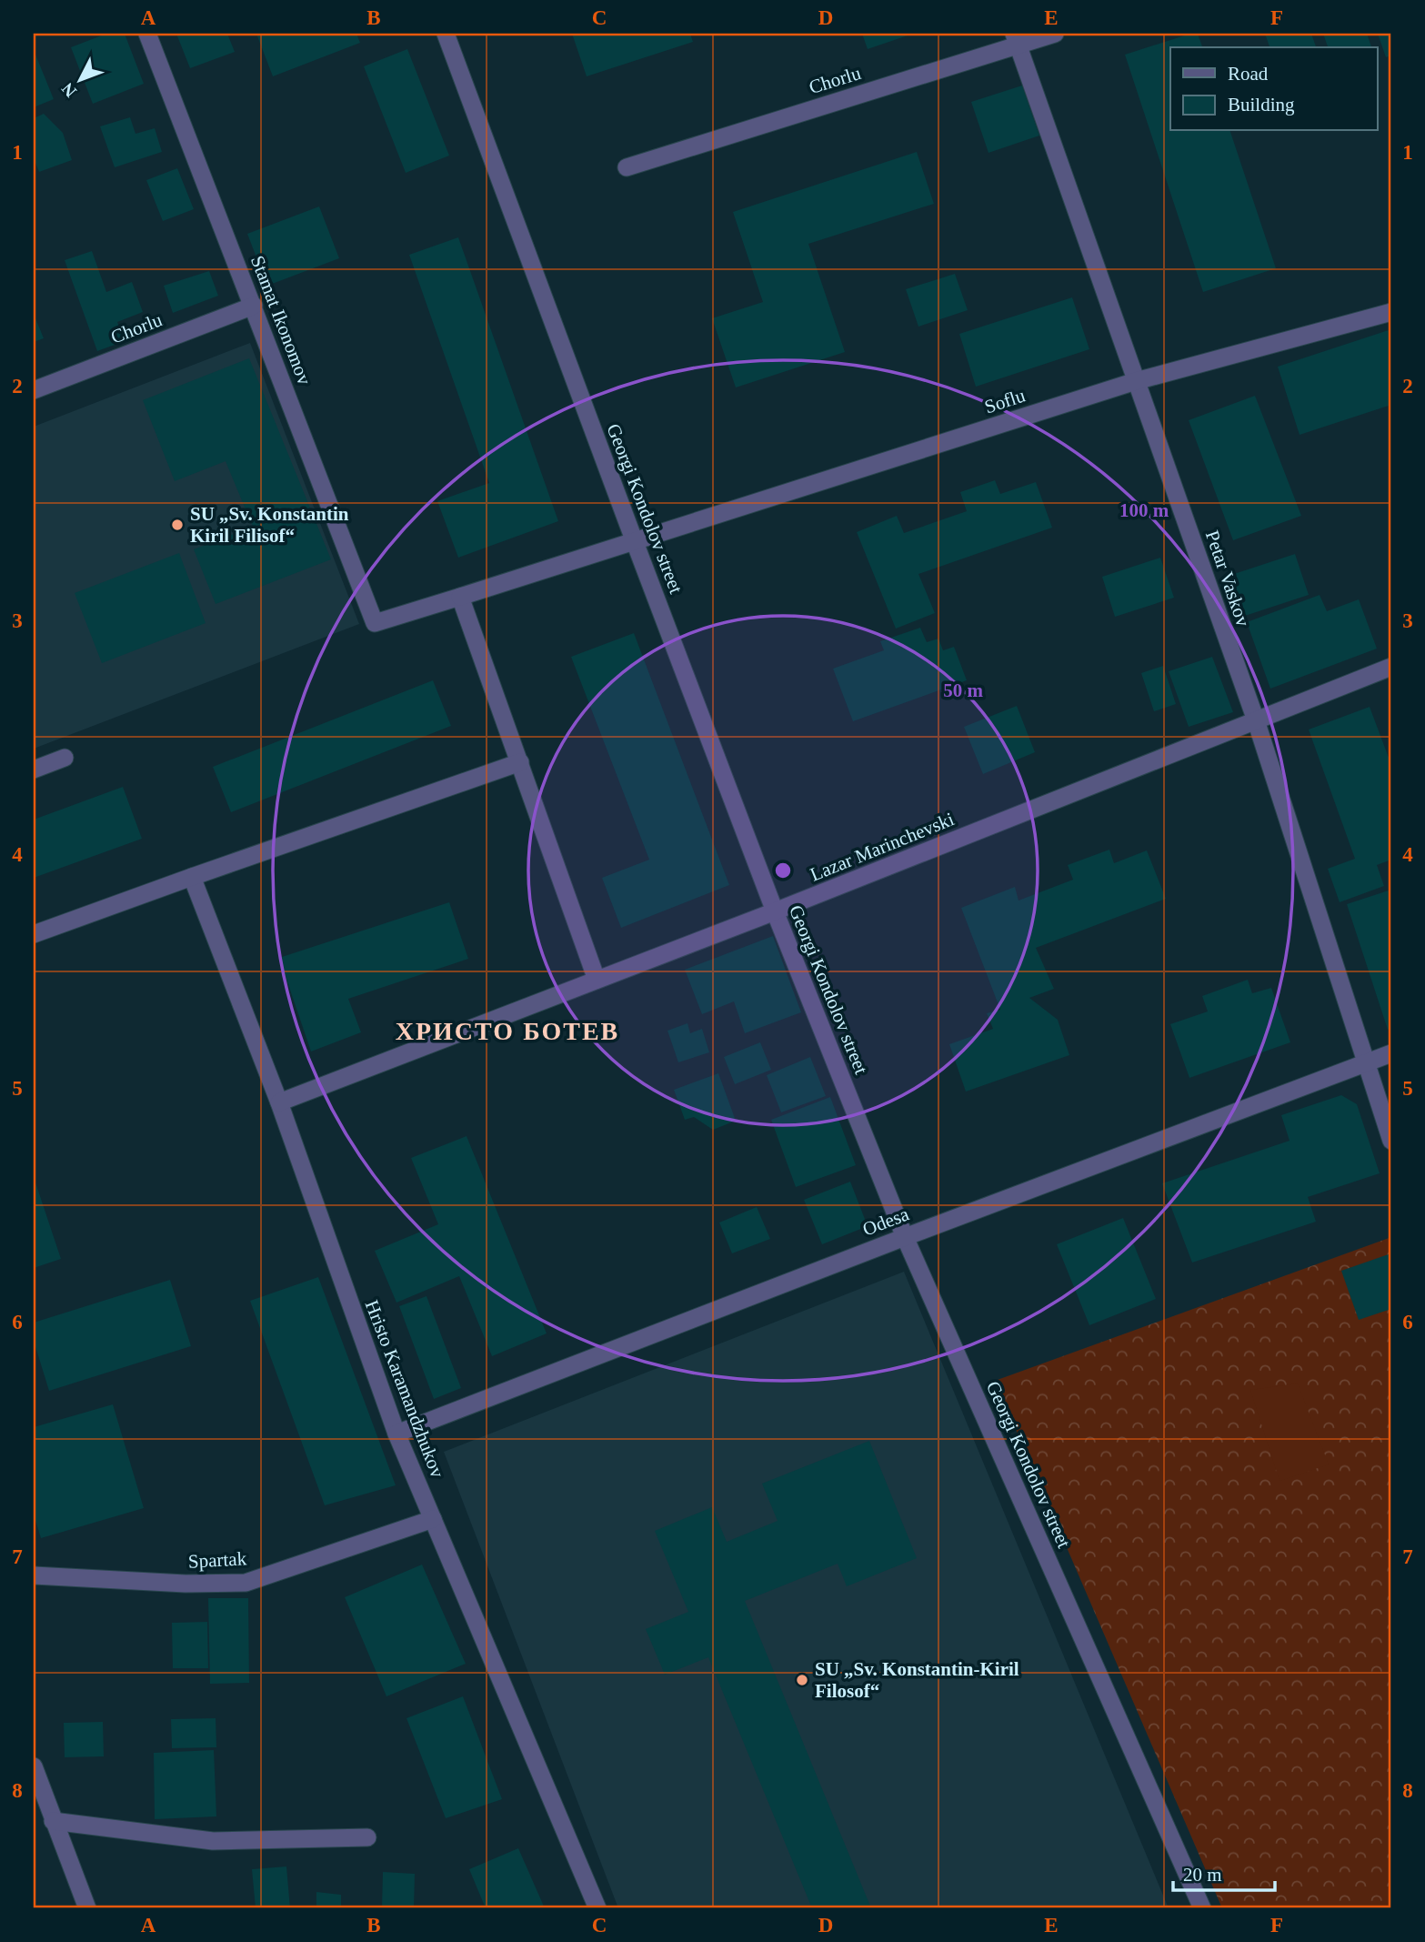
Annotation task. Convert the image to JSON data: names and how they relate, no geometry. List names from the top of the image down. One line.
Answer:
{"streets":{"street":["Chorlu","Stamat Ikonomov","Soflu","Georgi Kondolov street","Petar Vaskov","Lazar Marinchevski","Odesa","Hristo Karamandzhukov","Spartak"]},"crossings":[["Chorlu","Stamat Ikonomov"],["Chorlu","Petar Vaskov"],["Stamat Ikonomov","Soflu"],["Soflu","Georgi Kondolov street"],["Soflu","Petar Vaskov"],["Georgi Kondolov street","Lazar Marinchevski"],["Georgi Kondolov street","Odesa"],["Petar Vaskov","Lazar Marinchevski"],["Petar Vaskov","Odesa"],["Lazar Marinchevski","Hristo Karamandzhukov"],["Odesa","Hristo Karamandzhukov"],["Hristo Karamandzhukov","Spartak"]],"districts":["ХРИСТО БОТЕВ"],"places":["SU „Sv. Konstantin Kiril Filisof“","SU „Sv. Konstantin-Kiril Filosof“"],"legend":["Road","Building"],"scale_bar":"20 m","north":"bottom left","grid":{"columns":["A","B","C","D","E","F"],"rows":["1","2","3","4","5","6","7","8"]},"rings":["100 m","50 m"]}
